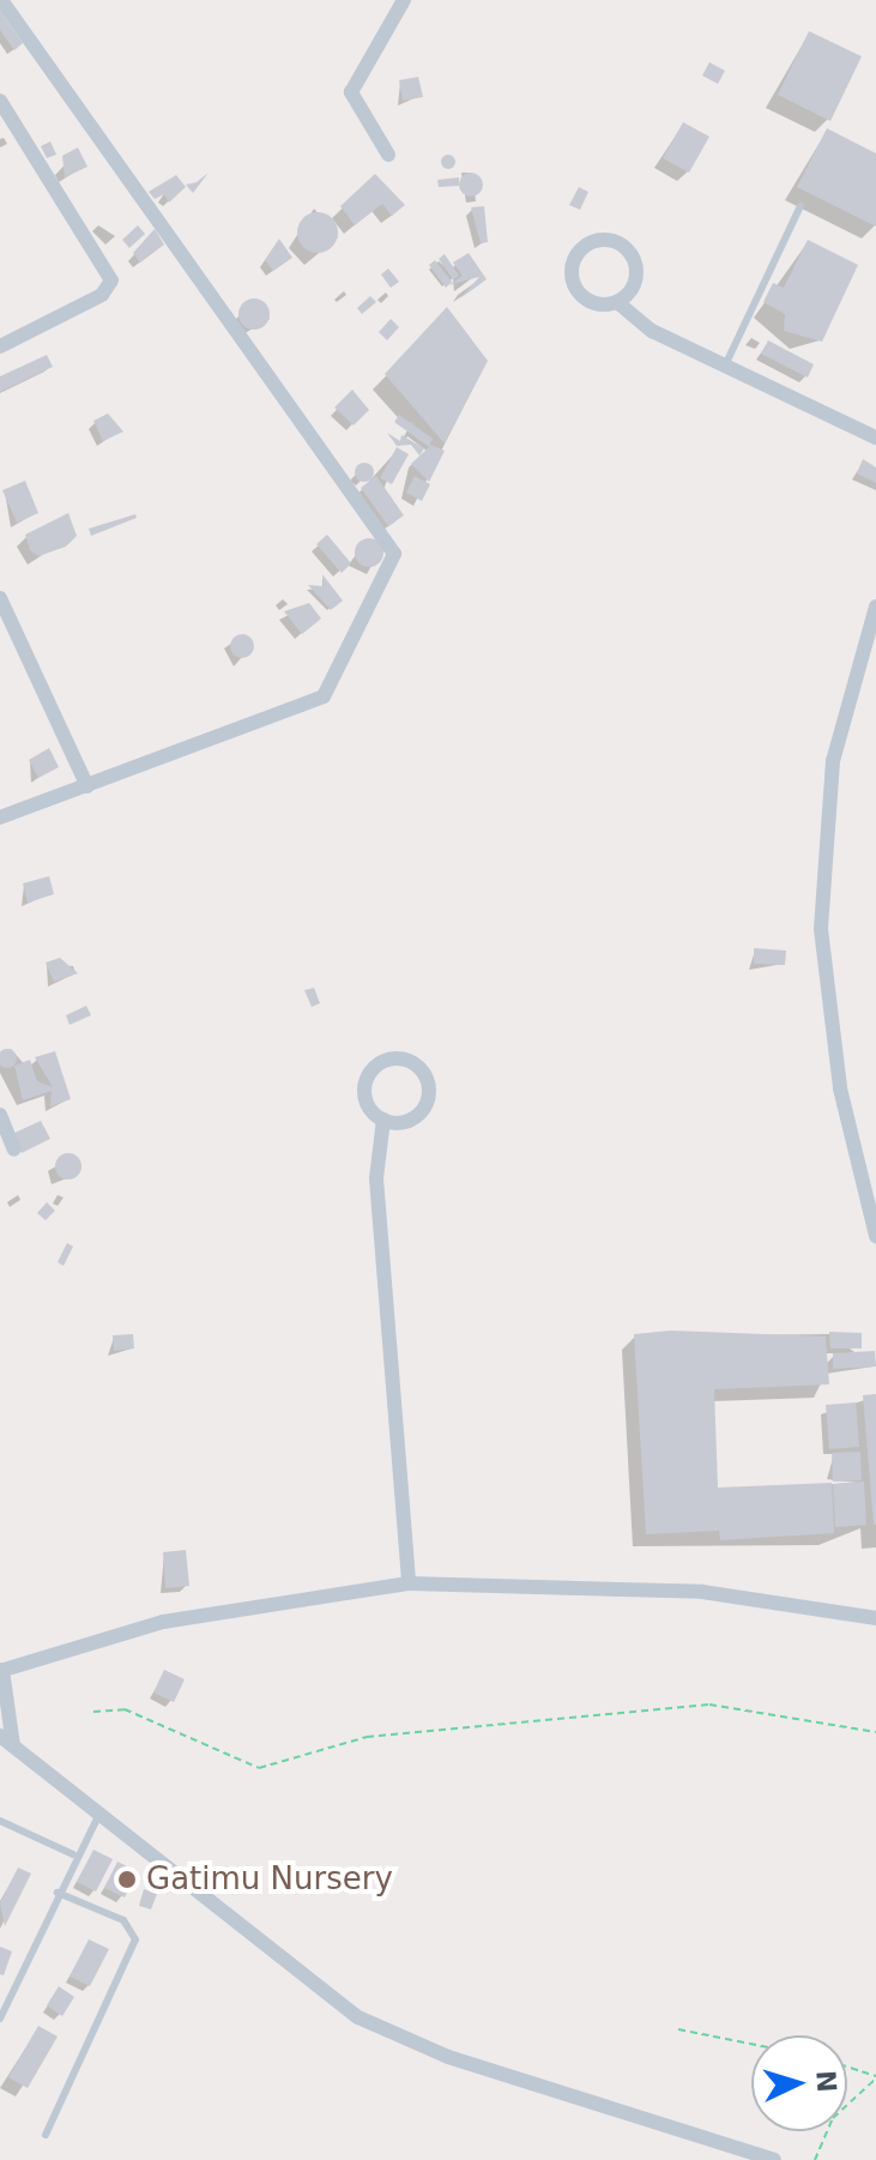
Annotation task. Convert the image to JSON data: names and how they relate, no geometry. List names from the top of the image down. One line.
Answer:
{"places":["Gatimu Nursery"],"north":"right"}
